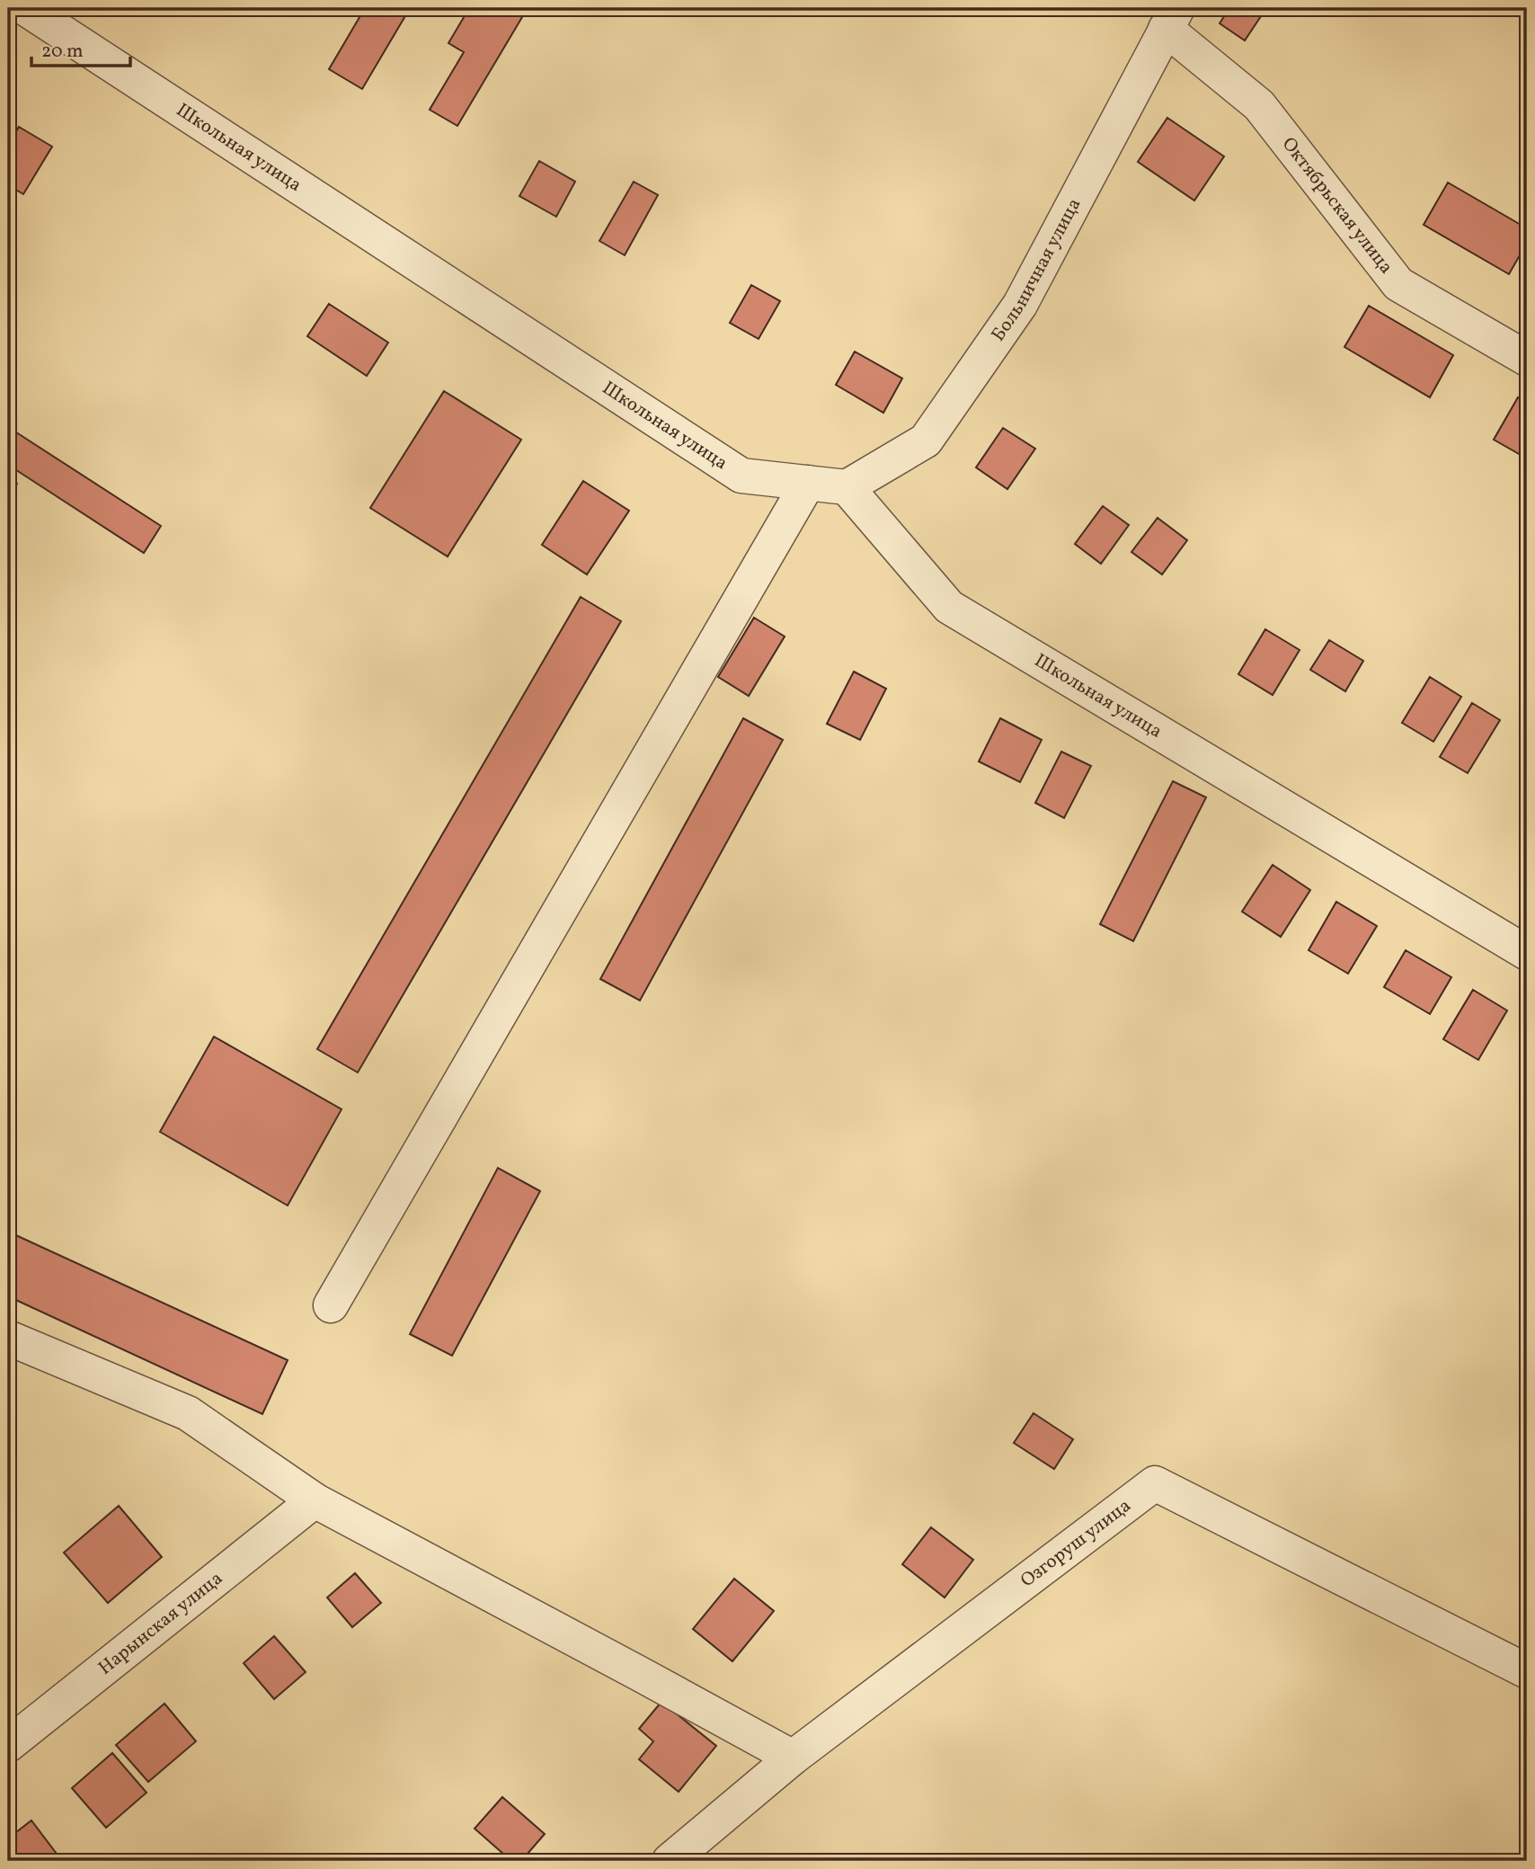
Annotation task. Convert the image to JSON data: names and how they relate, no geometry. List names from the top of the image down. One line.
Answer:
{"streets":{"street":["Школьная улица","Октябрьская улица","Больничная улица","Озгоруш улица","Нарынская улица"]},"crossings":[["Школьная улица","Больничная улица"],["Октябрьская улица","Больничная улица"]],"scale_bar":"20 m"}
